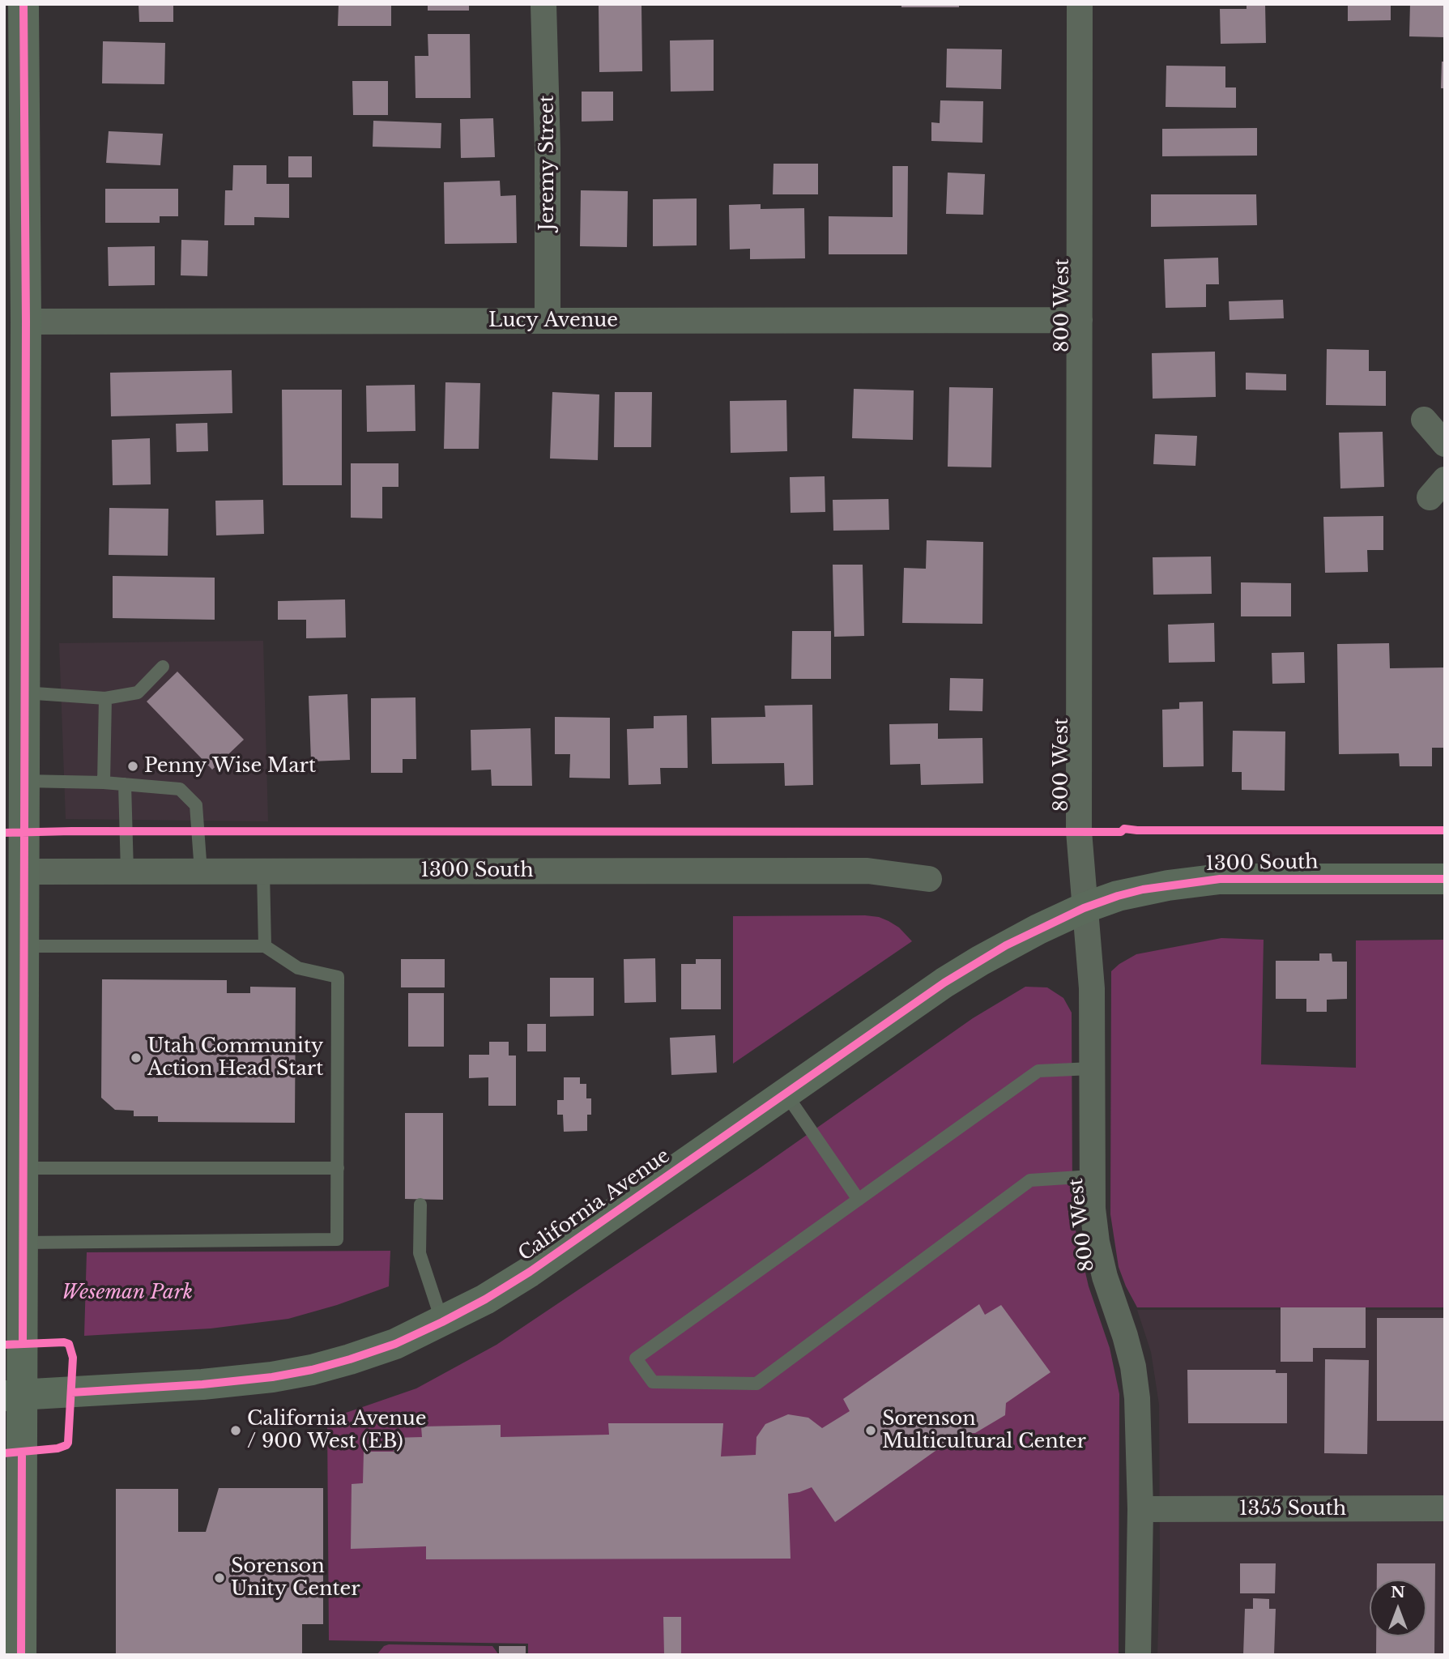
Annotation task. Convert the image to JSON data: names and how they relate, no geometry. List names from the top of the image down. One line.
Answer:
{"streets":{"main road":["1300 South","California Avenue"],"street":["Jeremy Street","800 West","Lucy Avenue","1355 South"]},"crossings":[["Jeremy Street","Lucy Avenue"],["800 West","Lucy Avenue"],["800 West","1300 South"],["800 West","California Avenue"],["800 West","1355 South"],["1300 South","California Avenue"]],"parks":["Weseman Park"],"places":["Penny Wise Mart","Utah Community Action Head Start","California Avenue / 900 West (EB)","Sorenson Multicultural Center","Sorenson Unity Center"],"north":"top"}
